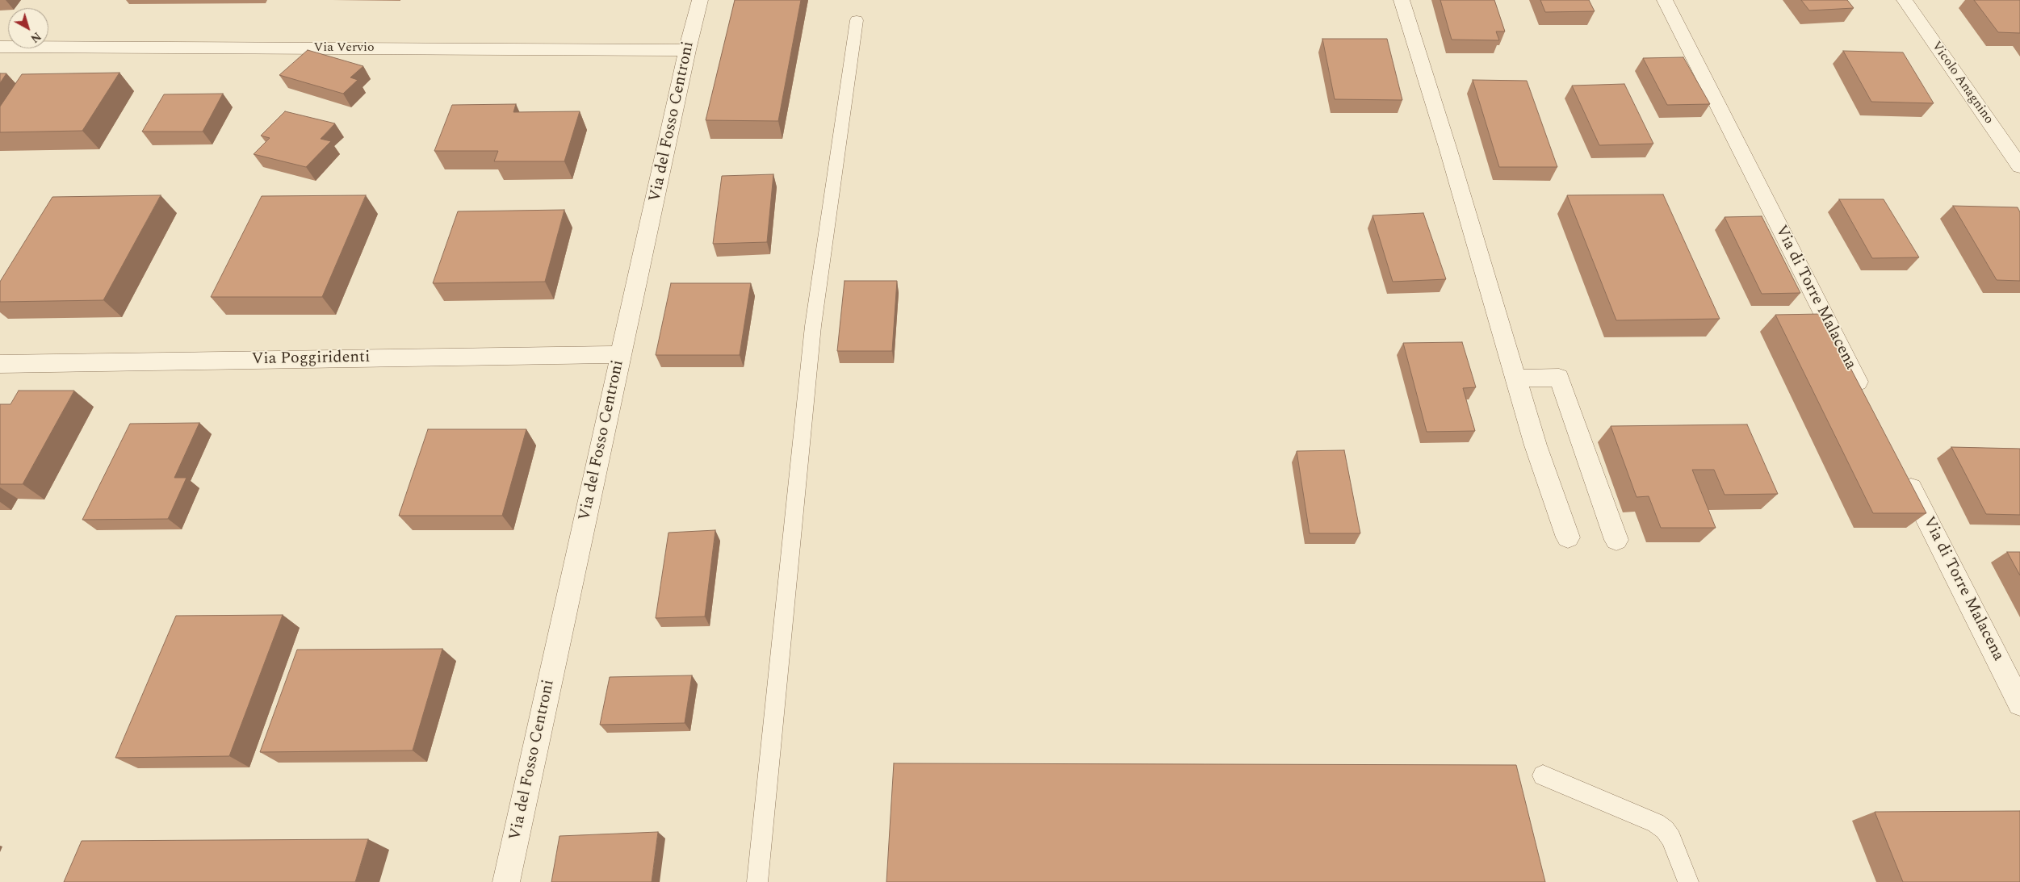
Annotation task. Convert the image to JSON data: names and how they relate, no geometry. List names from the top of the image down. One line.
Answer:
{"streets":{"street":["Via Vervio","Vicolo Anagnino","Via del Fosso Centroni","Via di Torre Malacena","Via Poggiridenti"]},"crossings":[["Via Vervio","Via del Fosso Centroni"],["Via del Fosso Centroni","Via Poggiridenti"]],"north":"bottom right"}
